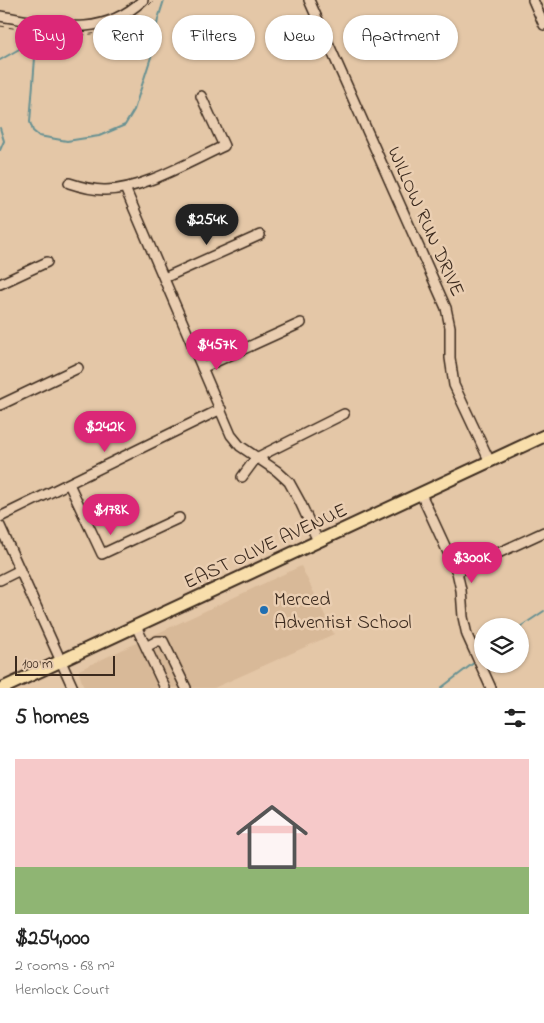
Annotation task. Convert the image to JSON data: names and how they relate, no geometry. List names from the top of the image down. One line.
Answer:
{"streets":{"main road":["EAST OLIVE AVENUE"],"street":["WILLOW RUN DRIVE"]},"crossings":[["WILLOW RUN DRIVE","EAST OLIVE AVENUE"]],"places":["Merced Adventist School"],"scale_bar":"100 m","page":{"chip":["Buy","Rent","Filters","New","Apartment"],"price":["$254K","$457K","$242K","$178K","$300K"],"scale":"100 m","heading":"5 homes","list":[{"name":"$254,000","note":"2 rooms · 68 m² · Hemlock Court"}]}}
